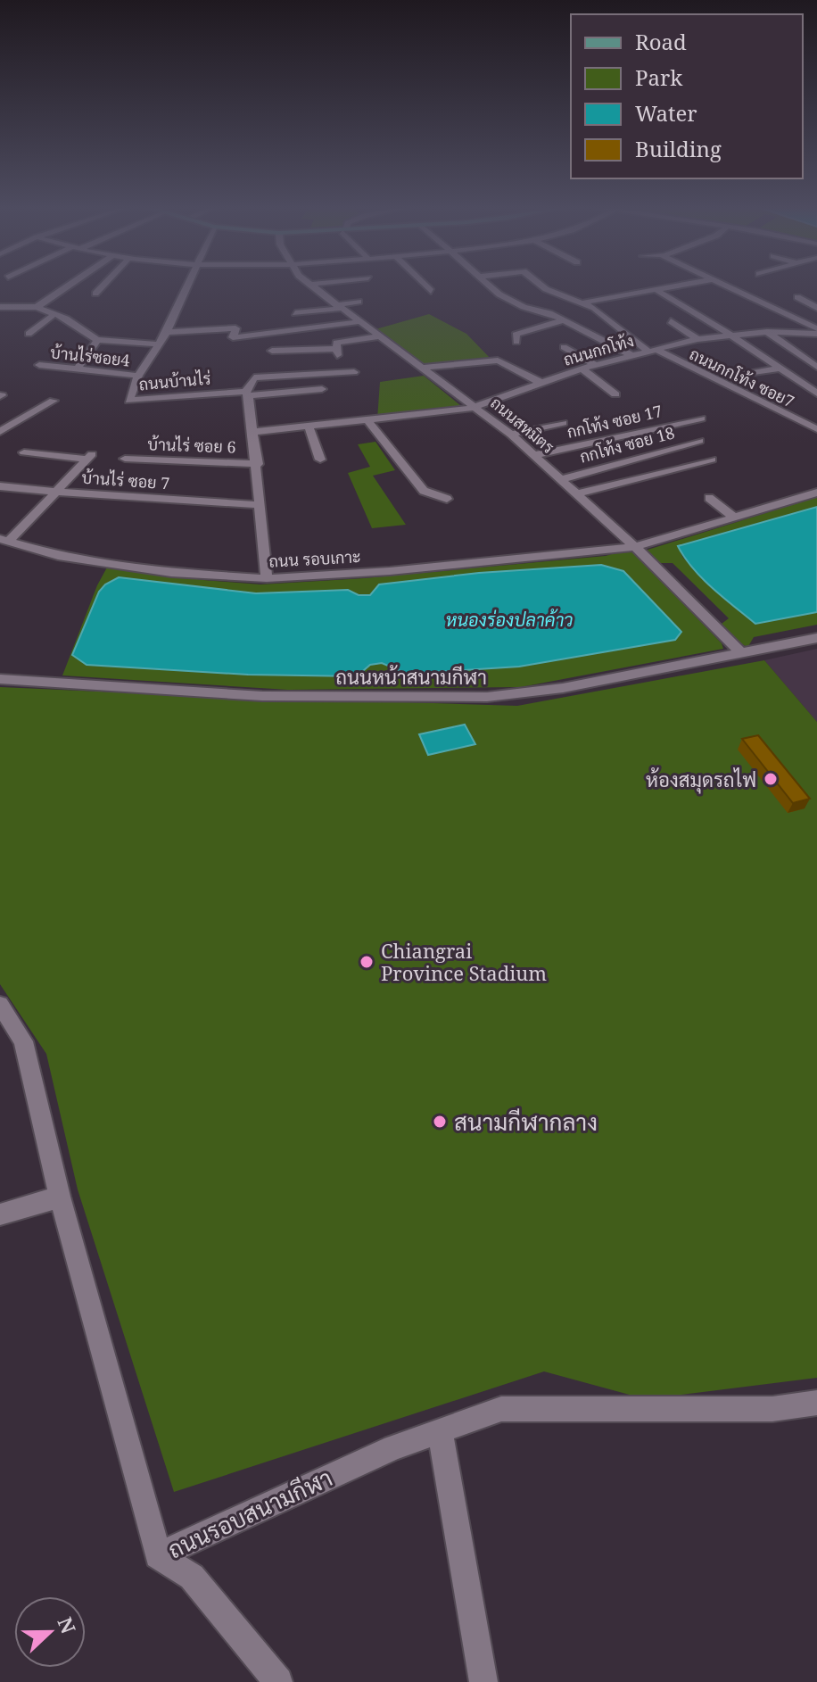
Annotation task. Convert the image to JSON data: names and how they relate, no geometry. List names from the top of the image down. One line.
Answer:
{"streets":{"street":["ถนนกกโท้ง","บ้านไร่ซอย4","ถนนกกโท้ง ซอย7","ถนนบ้านไร่","กกโท้ง ซอย 17","ถนนสหมิตร","กกโท้ง ซอย 18","บ้านไร่ ซอย 6","บ้านไร่ ซอย 7","ถนน รอบเกาะ","ถนนหน้าสนามกีฬา","ถนนรอบสนามกีฬา"]},"crossings":[["ถนนกกโท้ง","ถนนกกโท้ง ซอย7"],["ถนนกกโท้ง","ถนนสหมิตร"],["บ้านไร่ซอย4","ถนนบ้านไร่"],["กกโท้ง ซอย 17","ถนนสหมิตร"],["ถนนสหมิตร","กกโท้ง ซอย 18"],["ถนนสหมิตร","ถนน รอบเกาะ"],["ถนนสหมิตร","ถนนหน้าสนามกีฬา"],["บ้านไร่ ซอย 7","ถนน รอบเกาะ"]],"water":["หนองร่องปลาค้าว"],"places":["ห้องสมุดรถไฟ","Chiangrai Province Stadium","สนามกีฬากลาง"],"legend":["Road","Park","Water","Building"],"north":"right"}
